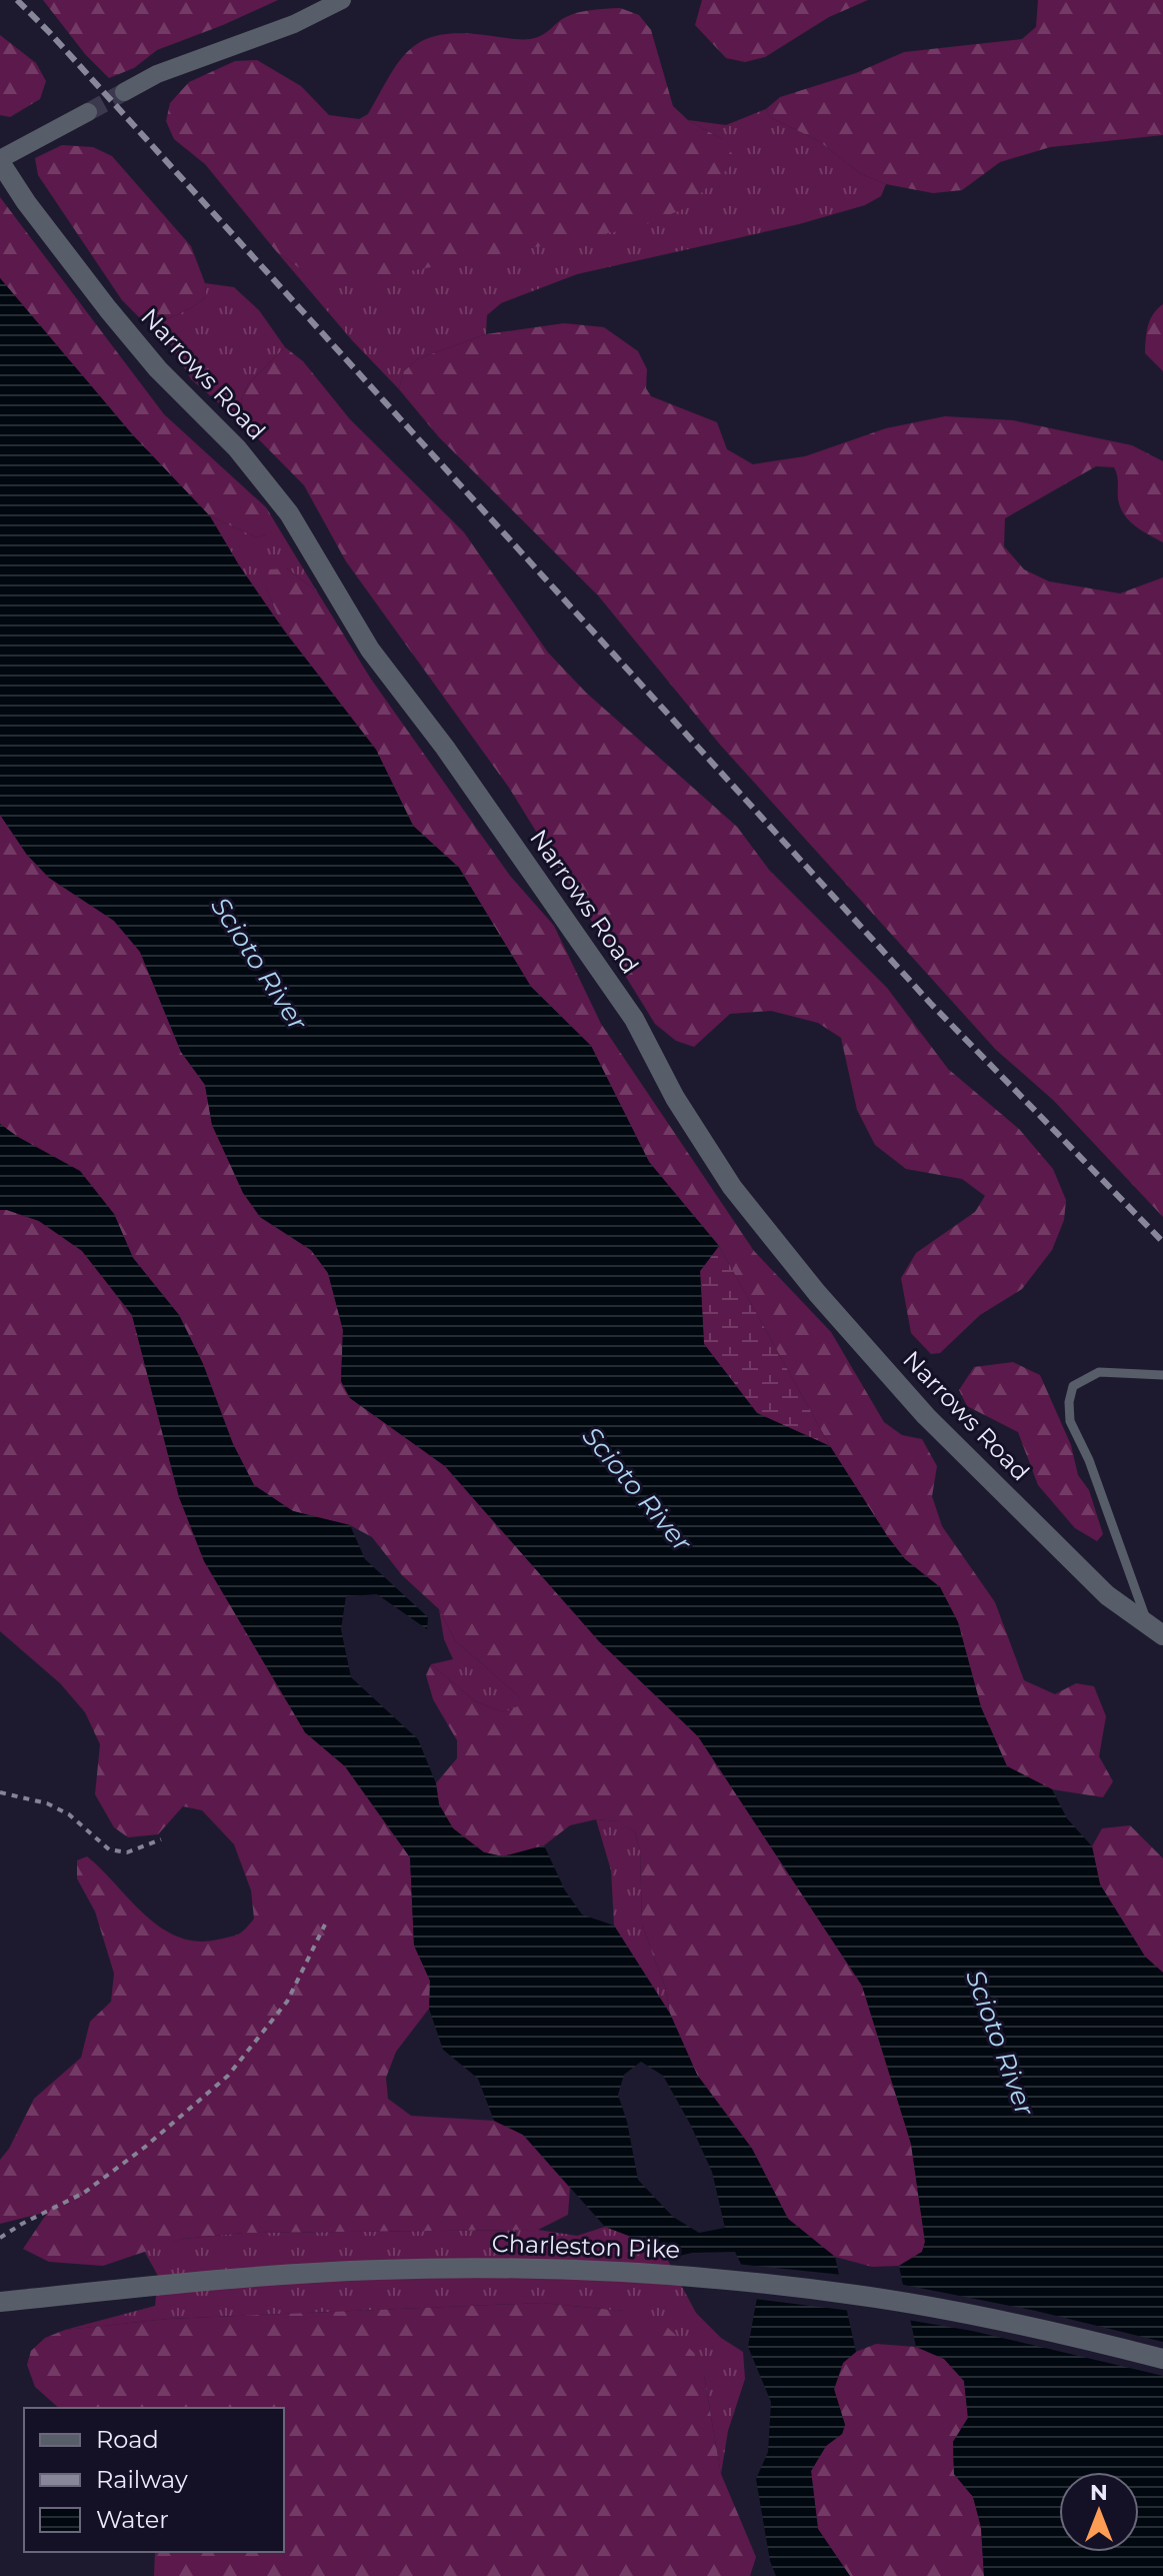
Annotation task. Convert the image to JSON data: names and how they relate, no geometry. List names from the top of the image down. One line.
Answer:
{"streets":{"street":["Narrows Road","Charleston Pike"]},"water":["Scioto River"],"legend":["Road","Railway","Water"],"north":"top"}
